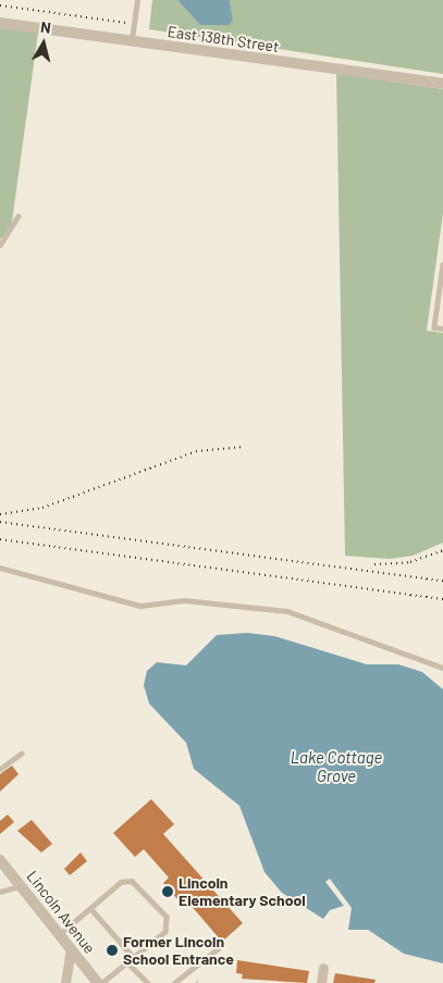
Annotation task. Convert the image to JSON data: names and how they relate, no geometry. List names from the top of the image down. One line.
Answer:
{"streets":{"street":["East 138th Street","Lincoln Avenue"]},"water":["Lake Cottage Grove"],"places":["Lincoln Elementary School","Former Lincoln School Entrance"],"north":"top"}
